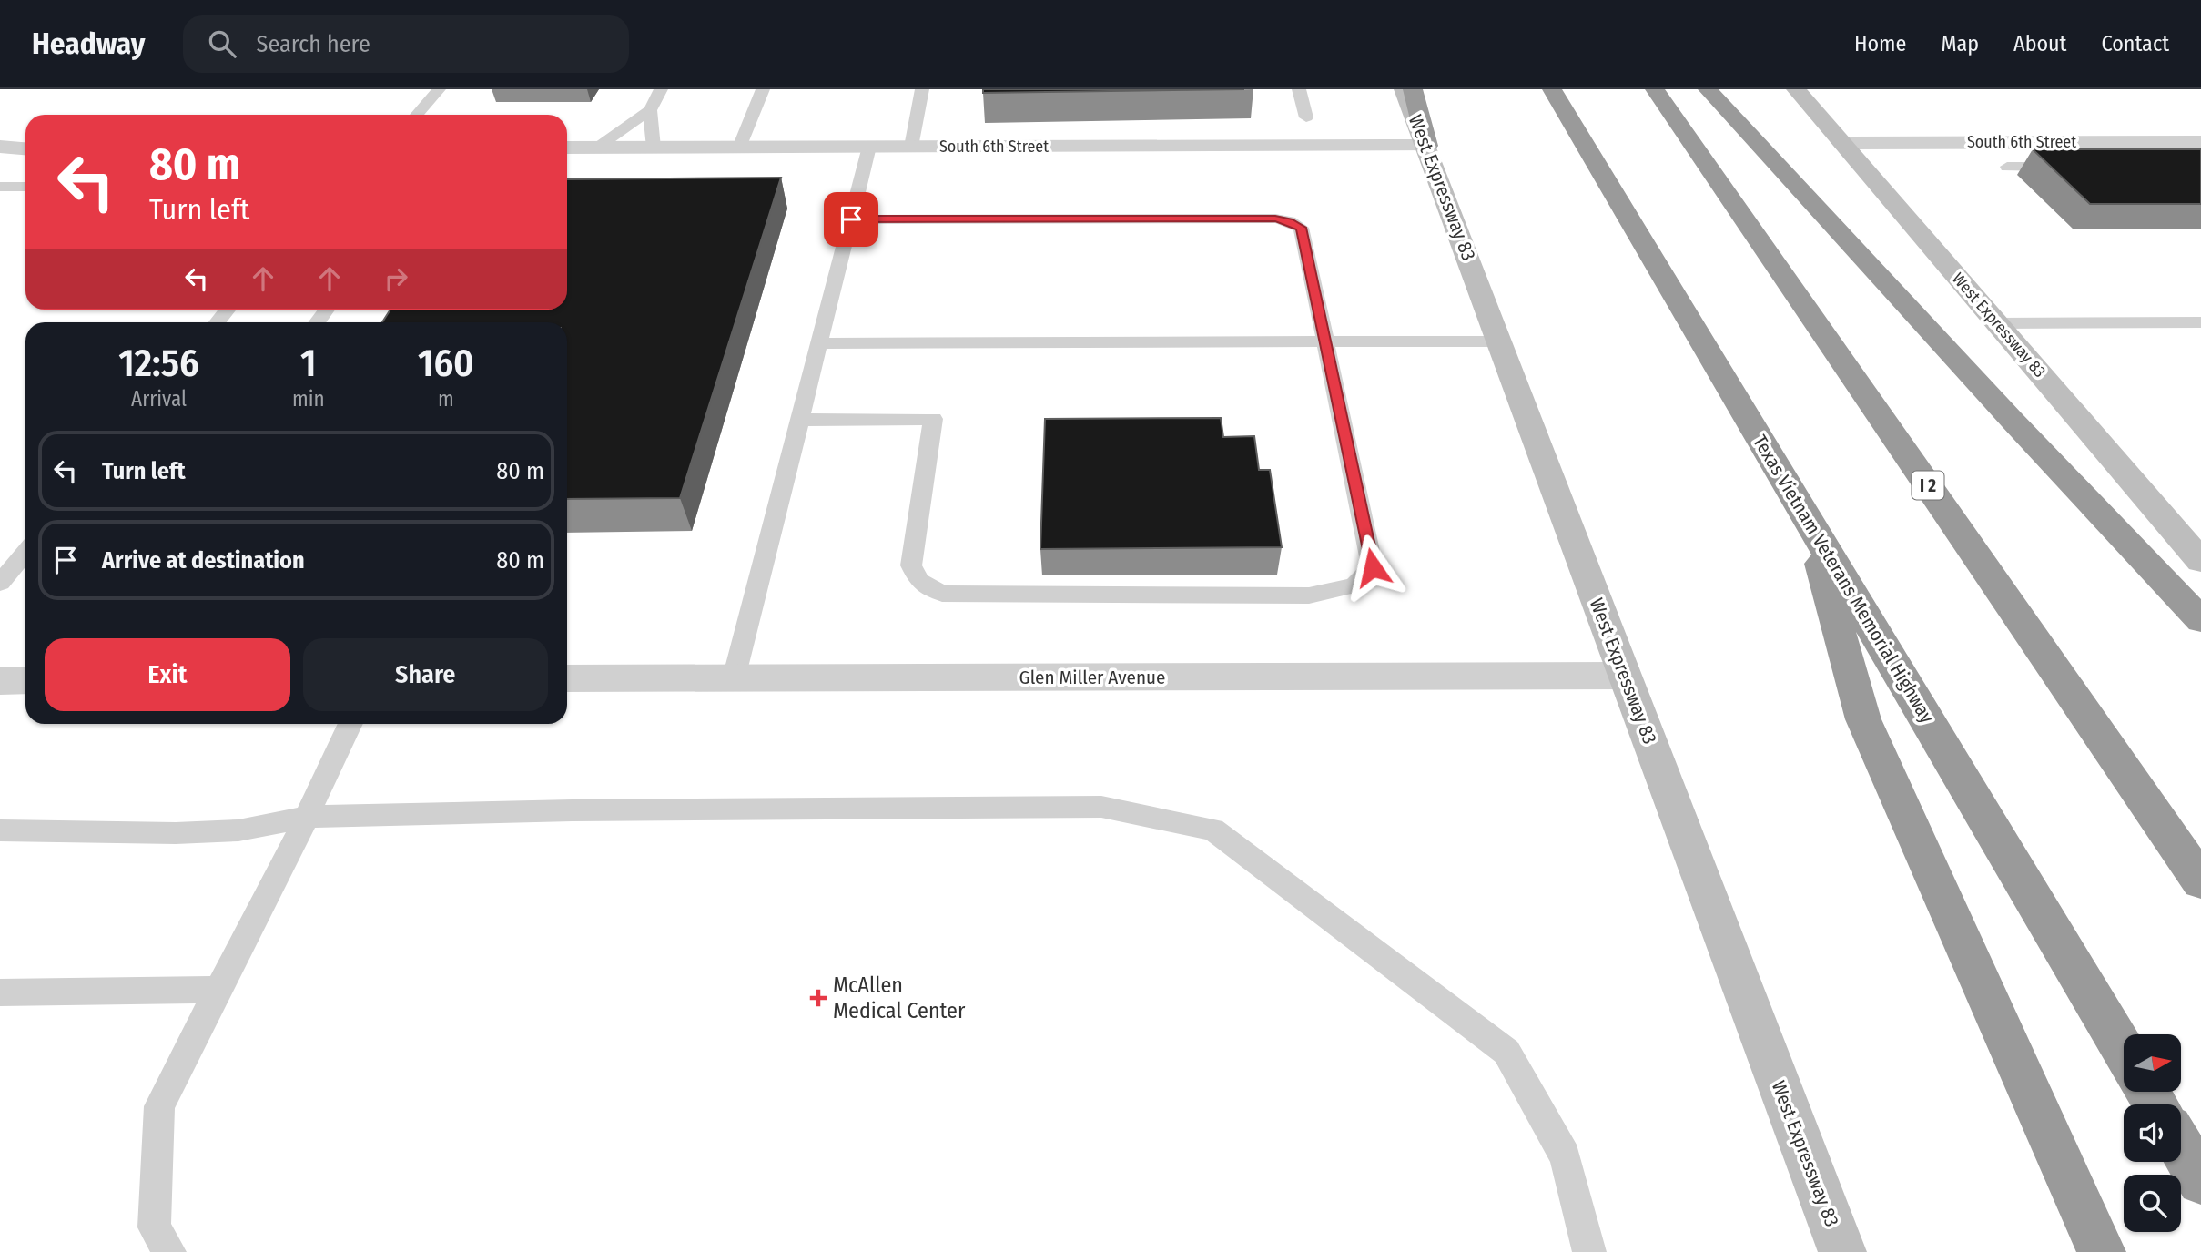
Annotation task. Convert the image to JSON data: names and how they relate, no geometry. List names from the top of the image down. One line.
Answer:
{"streets":{"highway":["I 2","Texas Vietnam Veterans Memorial Highway"],"main road":["West Expressway 83"],"street":["South 6th Street","Glen Miller Avenue"]},"crossings":[["South 6th Street","West Expressway 83"],["West Expressway 83","Glen Miller Avenue"]],"places":{"health":["McAllen Medical Center"]},"north":"right","page":{"header":"Headway","search":"Search here","nav":["Home","Map","About","Contact"],"turn":["80 m","Turn left"],"eta":["12:56","Arrival","1","min","160","m"],"list":[{"name":"Turn left","value":"80 m"},{"name":"Arrive at destination","value":"80 m"}],"buttons":["Exit","Share"]}}
